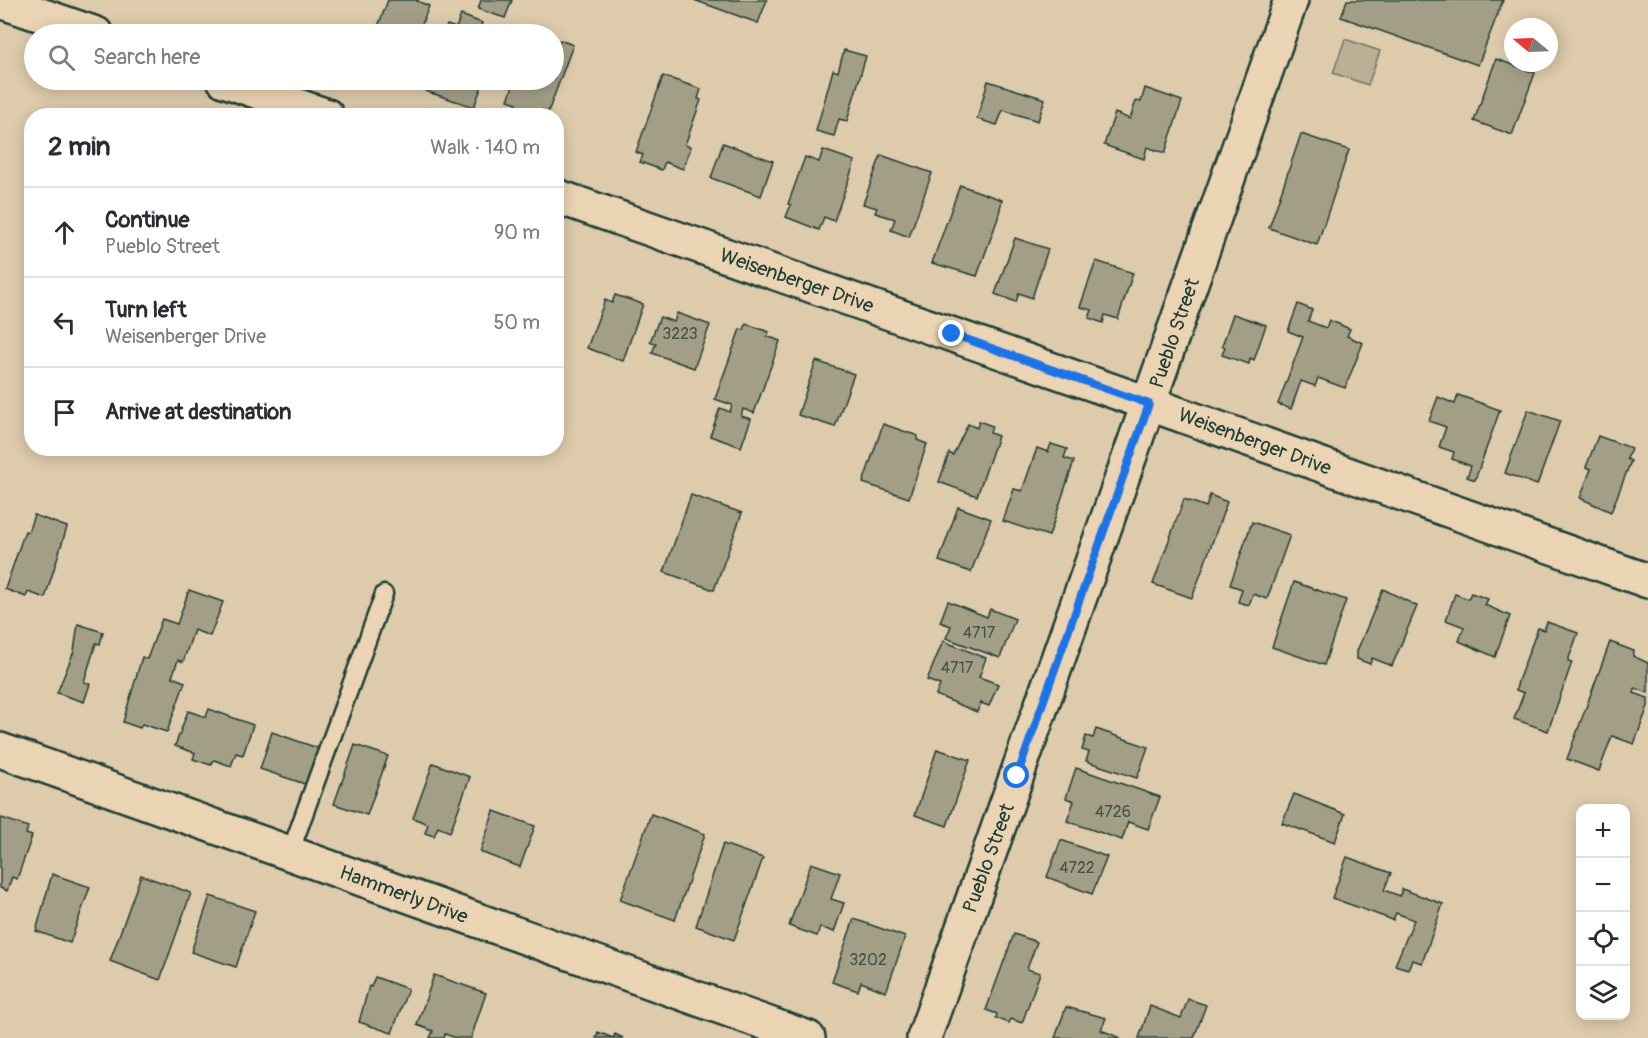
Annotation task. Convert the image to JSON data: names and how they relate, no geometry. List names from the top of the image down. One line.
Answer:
{"streets":{"street":["Weisenberger Drive","Pueblo Street","Hammerly Drive"]},"crossings":[["Weisenberger Drive","Pueblo Street"]],"house_numbers":["3223","4717","4717","4726","4722","3202"],"north":"left","page":{"search":"Search here","heading":["2 min","Walk · 140 m"],"list":[["Continue","Pueblo Street","90 m"],["Turn left","Weisenberger Drive","50 m"],"Arrive at destination"],"map_buttons":["+","−"]}}
